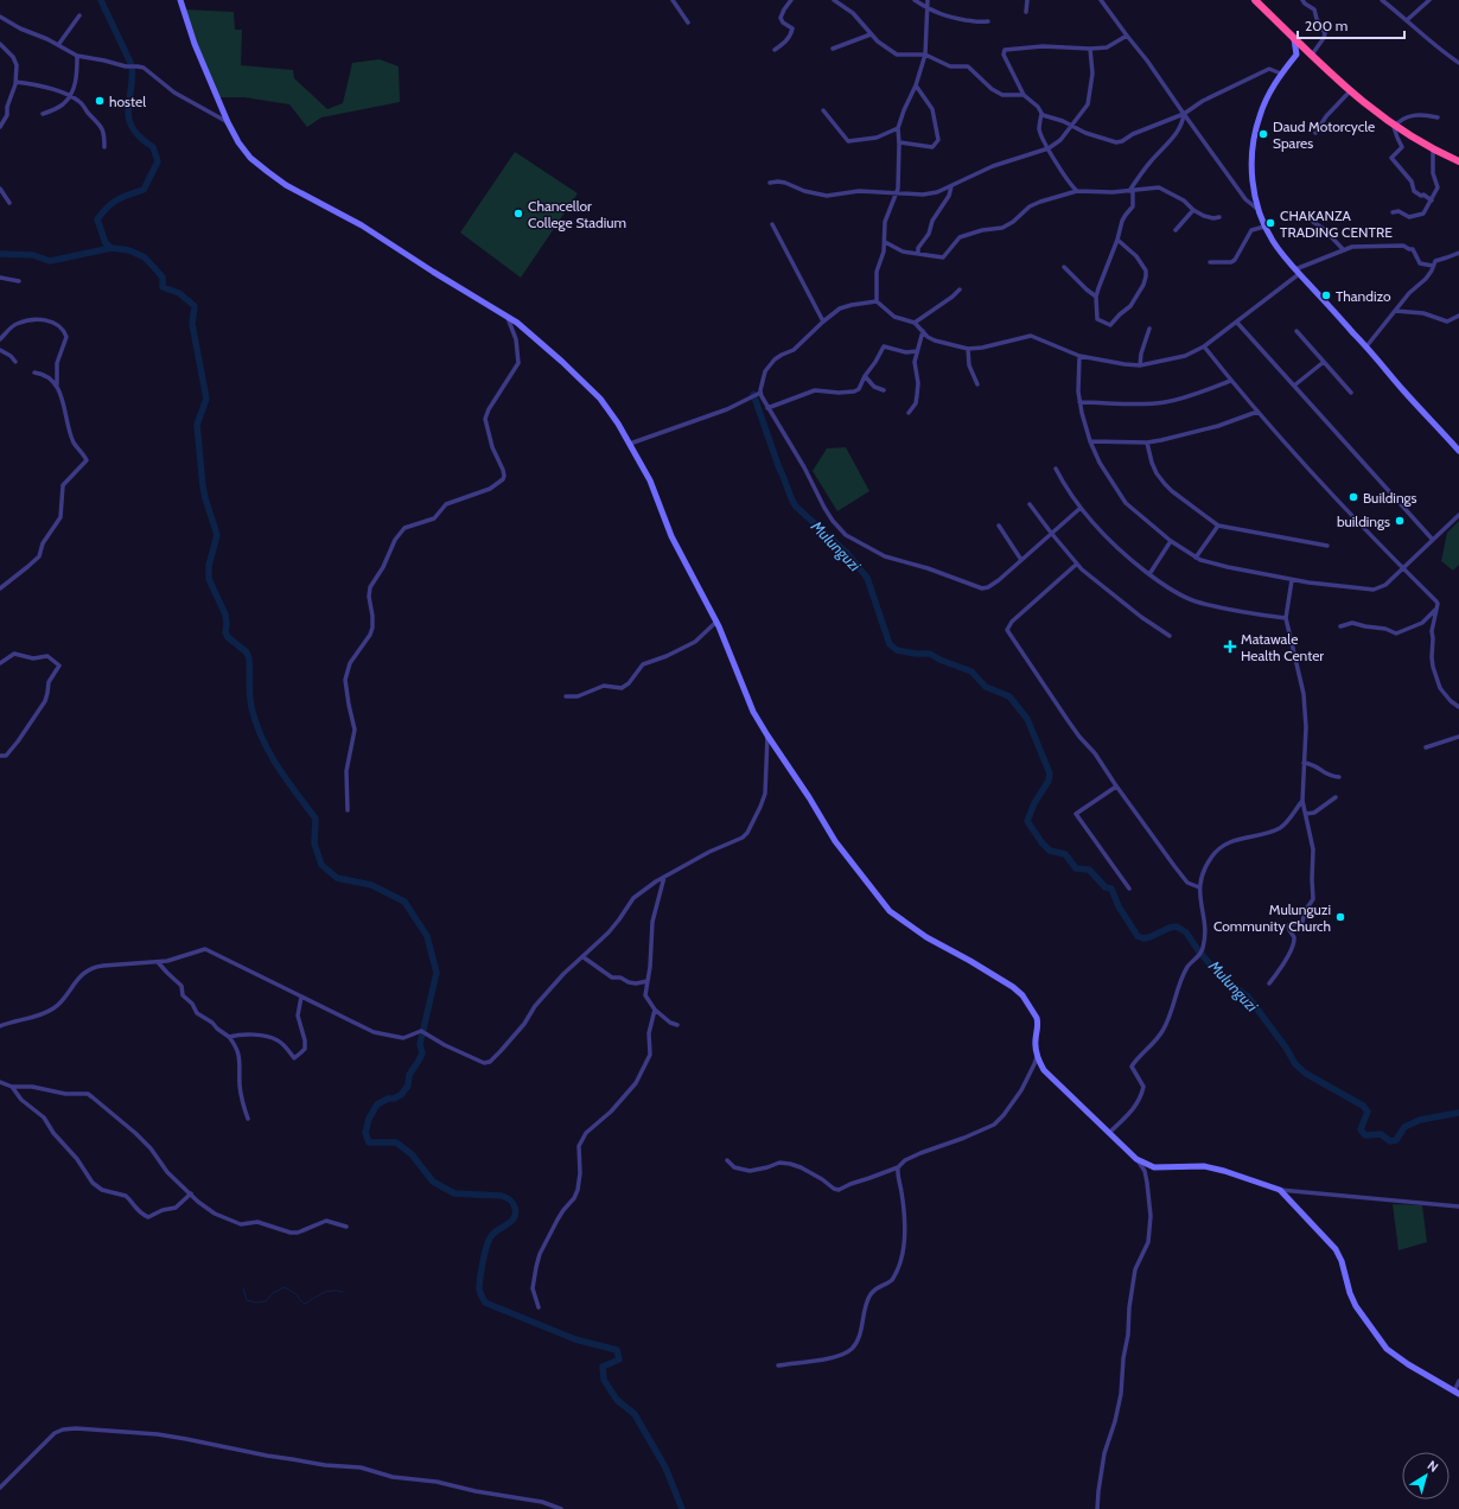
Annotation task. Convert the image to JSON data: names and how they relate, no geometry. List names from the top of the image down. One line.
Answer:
{"water":["Mulunguzi"],"places":{"other":["hostel","Daud Motorcycle Spares","Chancellor College Stadium","CHAKANZA TRADING CENTRE","Thandizo","Buildings","buildings","Mulunguzi Community Church"],"health":["Matawale Health Center"]},"scale_bar":"200 m","north":"top right"}
